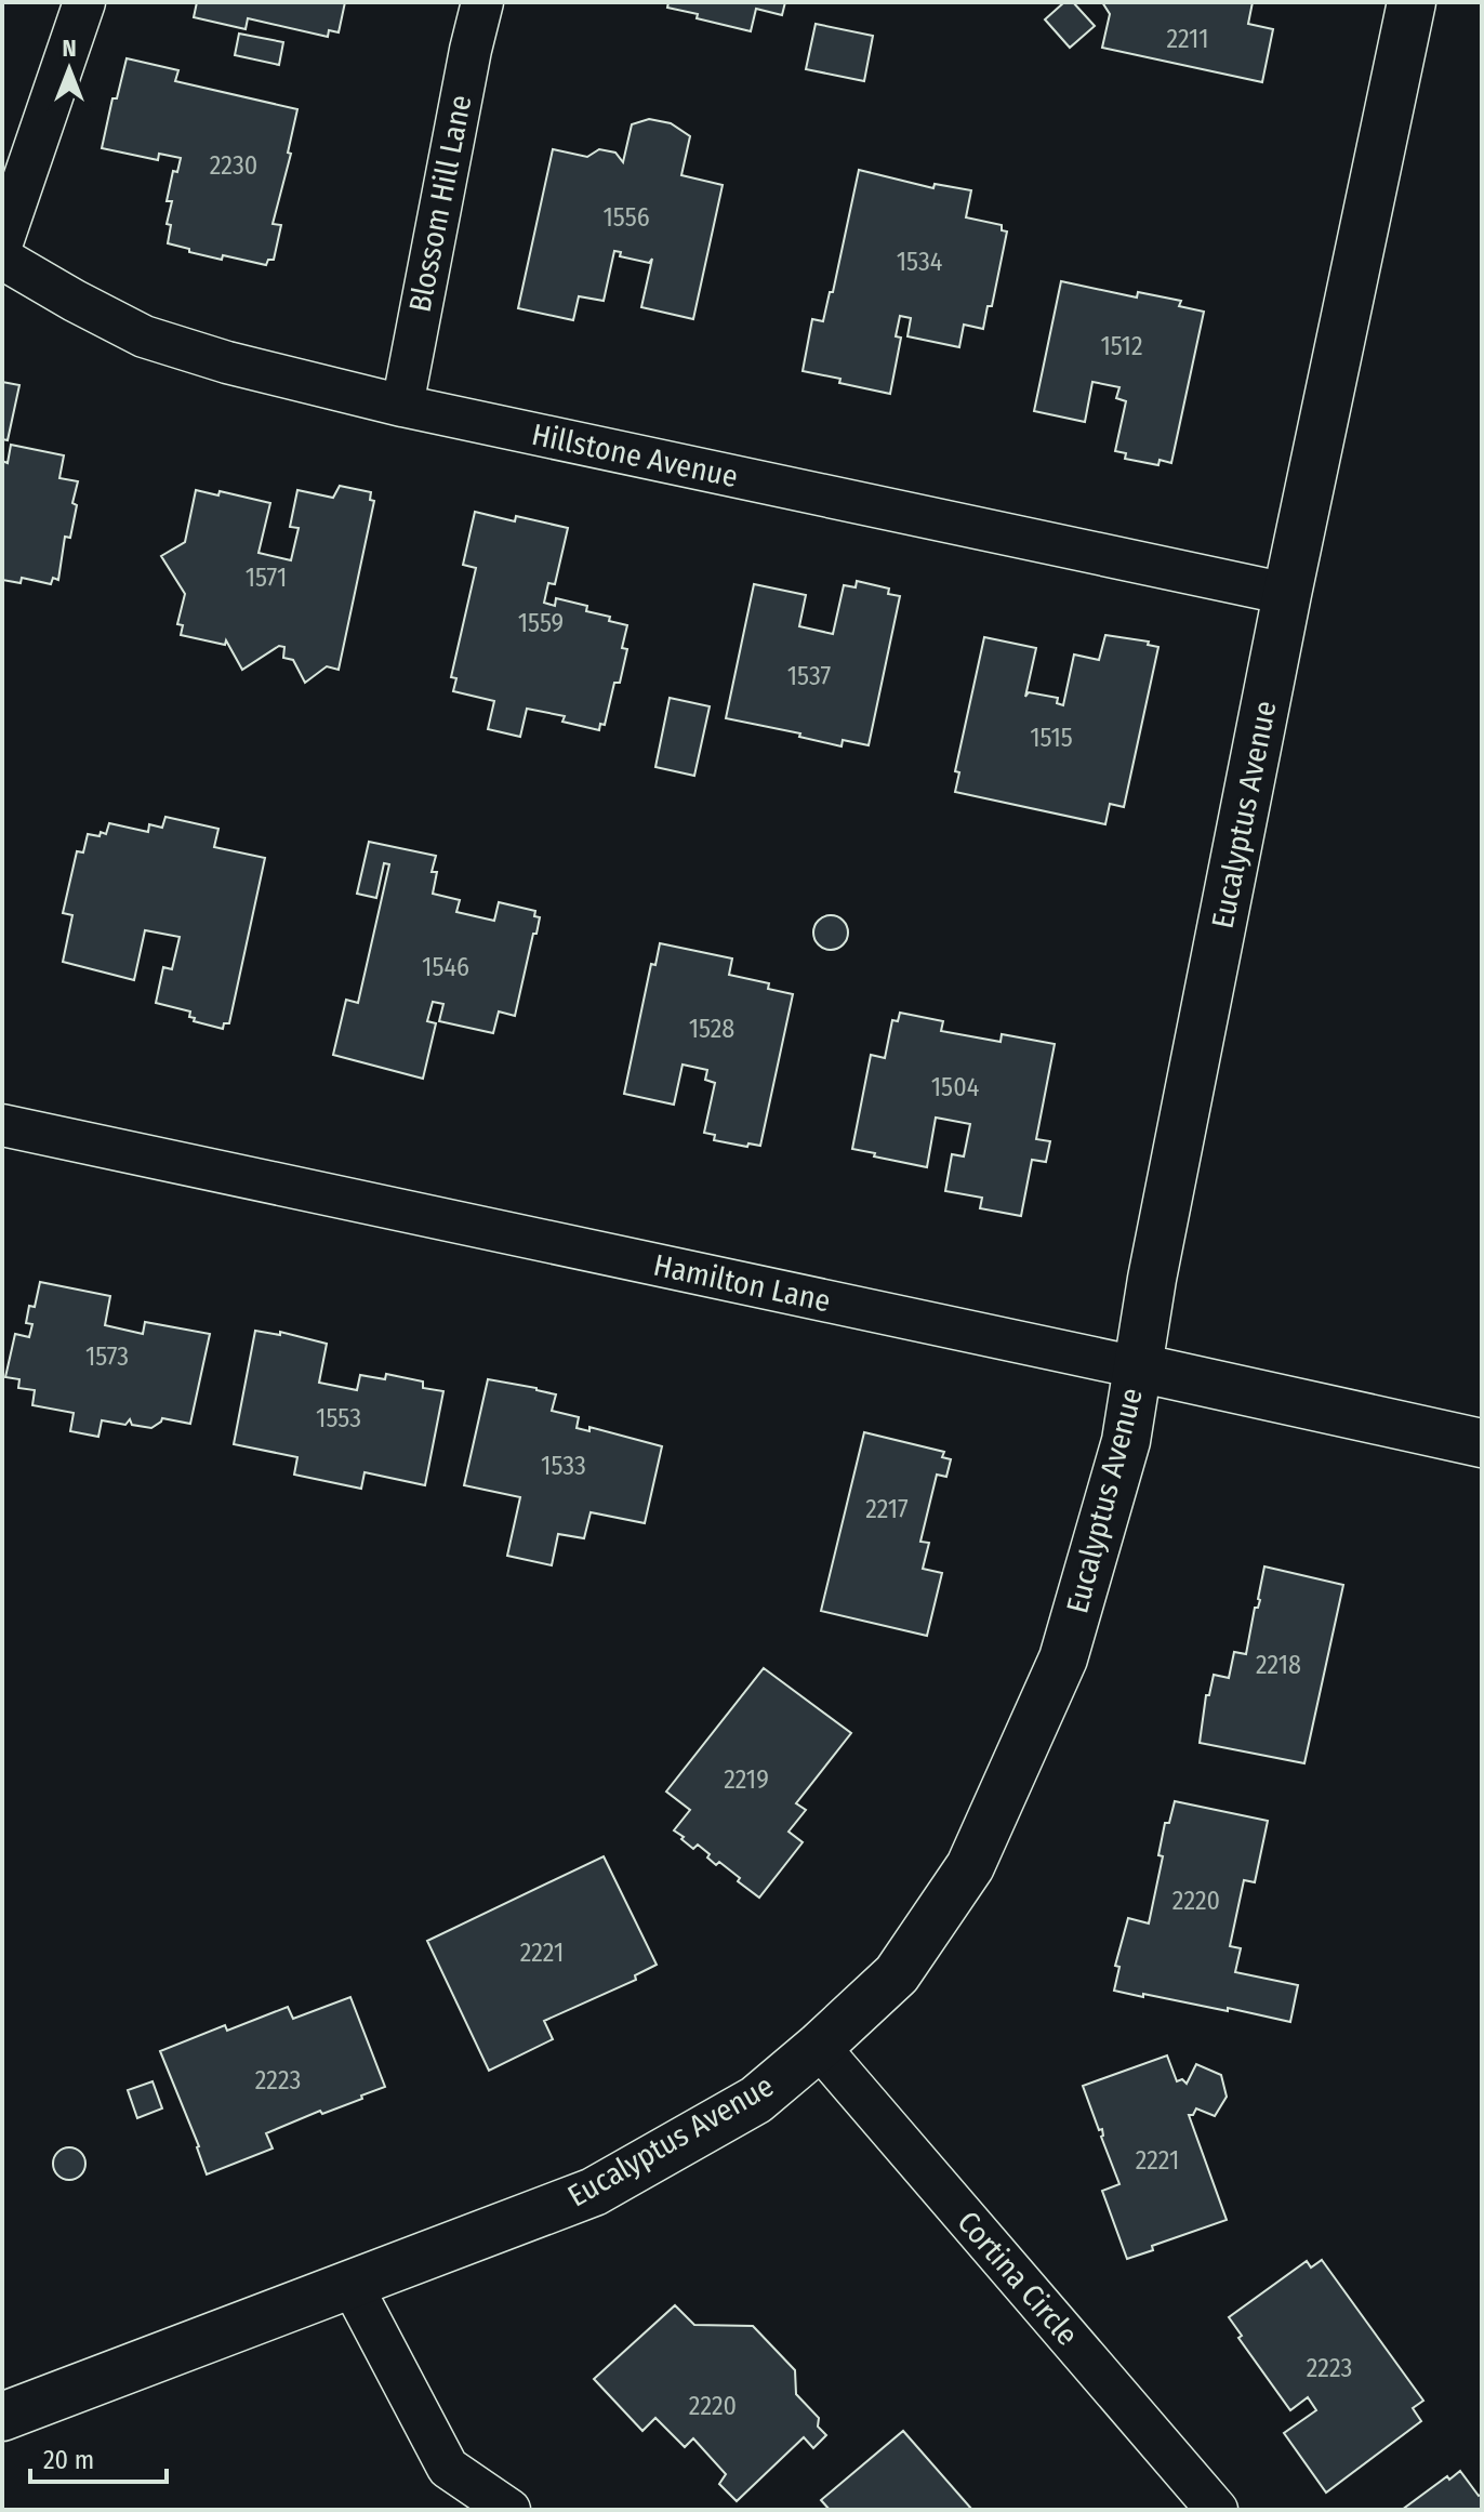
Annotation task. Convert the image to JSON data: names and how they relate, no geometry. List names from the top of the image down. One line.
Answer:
{"streets":{"street":["Blossom Hill Lane","Hillstone Avenue","Eucalyptus Avenue","Hamilton Lane","Cortina Circle"]},"crossings":[["Blossom Hill Lane","Hillstone Avenue"],["Hillstone Avenue","Eucalyptus Avenue"],["Eucalyptus Avenue","Hamilton Lane"],["Eucalyptus Avenue","Cortina Circle"]],"house_numbers":["2211","2230","1556","1534","1512","1571","1559","1537","1515","1546","1528","1504","1573","1553","1533","2217","2218","2219","2220","2221","2223","2221","2223","2220"],"scale_bar":"20 m","north":"top"}
